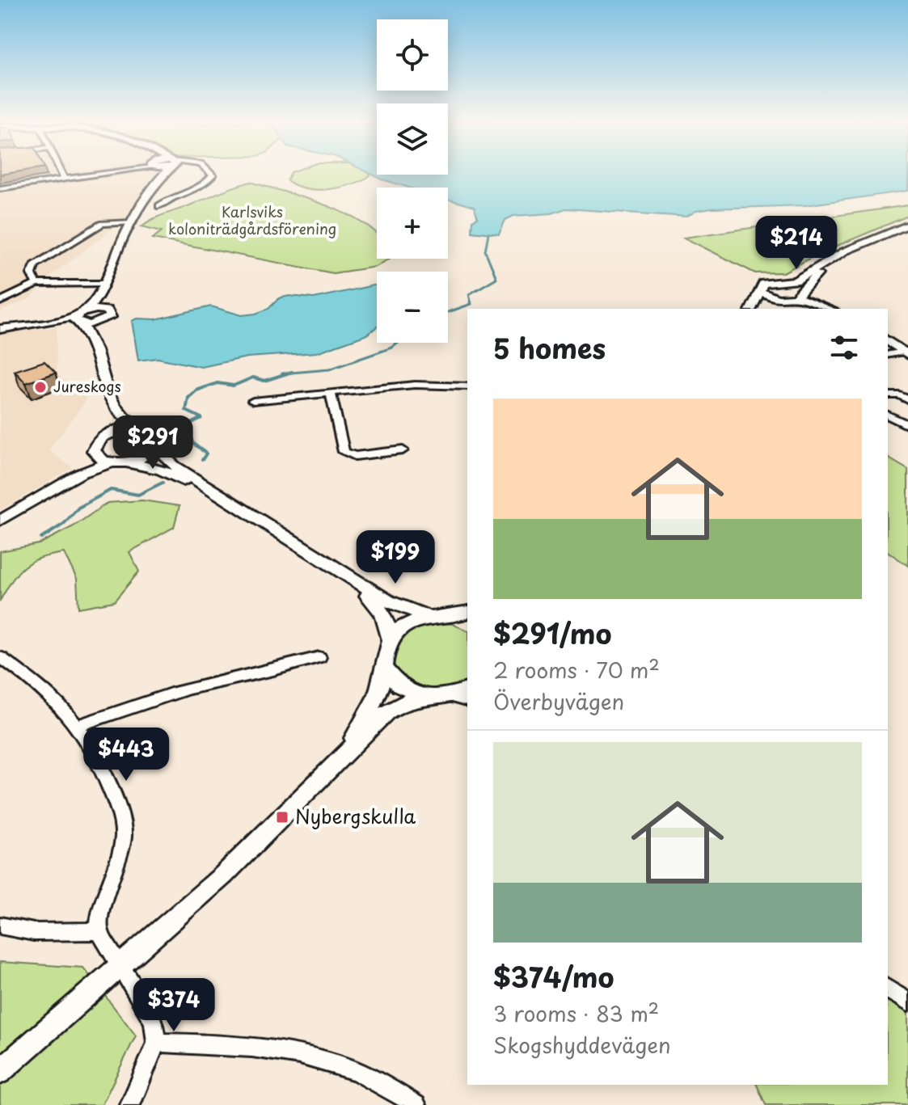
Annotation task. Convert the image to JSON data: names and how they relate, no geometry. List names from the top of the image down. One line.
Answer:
{"parks":["Karlsviks koloniträdgårdsförening"],"places":{"other":["Jureskogs"],"transit":["Nybergskulla"]},"page":{"map_buttons":["+","−"],"price":["$214","$291","$199","$443","$374"],"heading":"5 homes","list":[{"name":"$291/mo","note":"2 rooms · 70 m² · Överbyvägen"},{"name":"$374/mo","note":"3 rooms · 83 m² · Skogshyddevägen"}]}}
